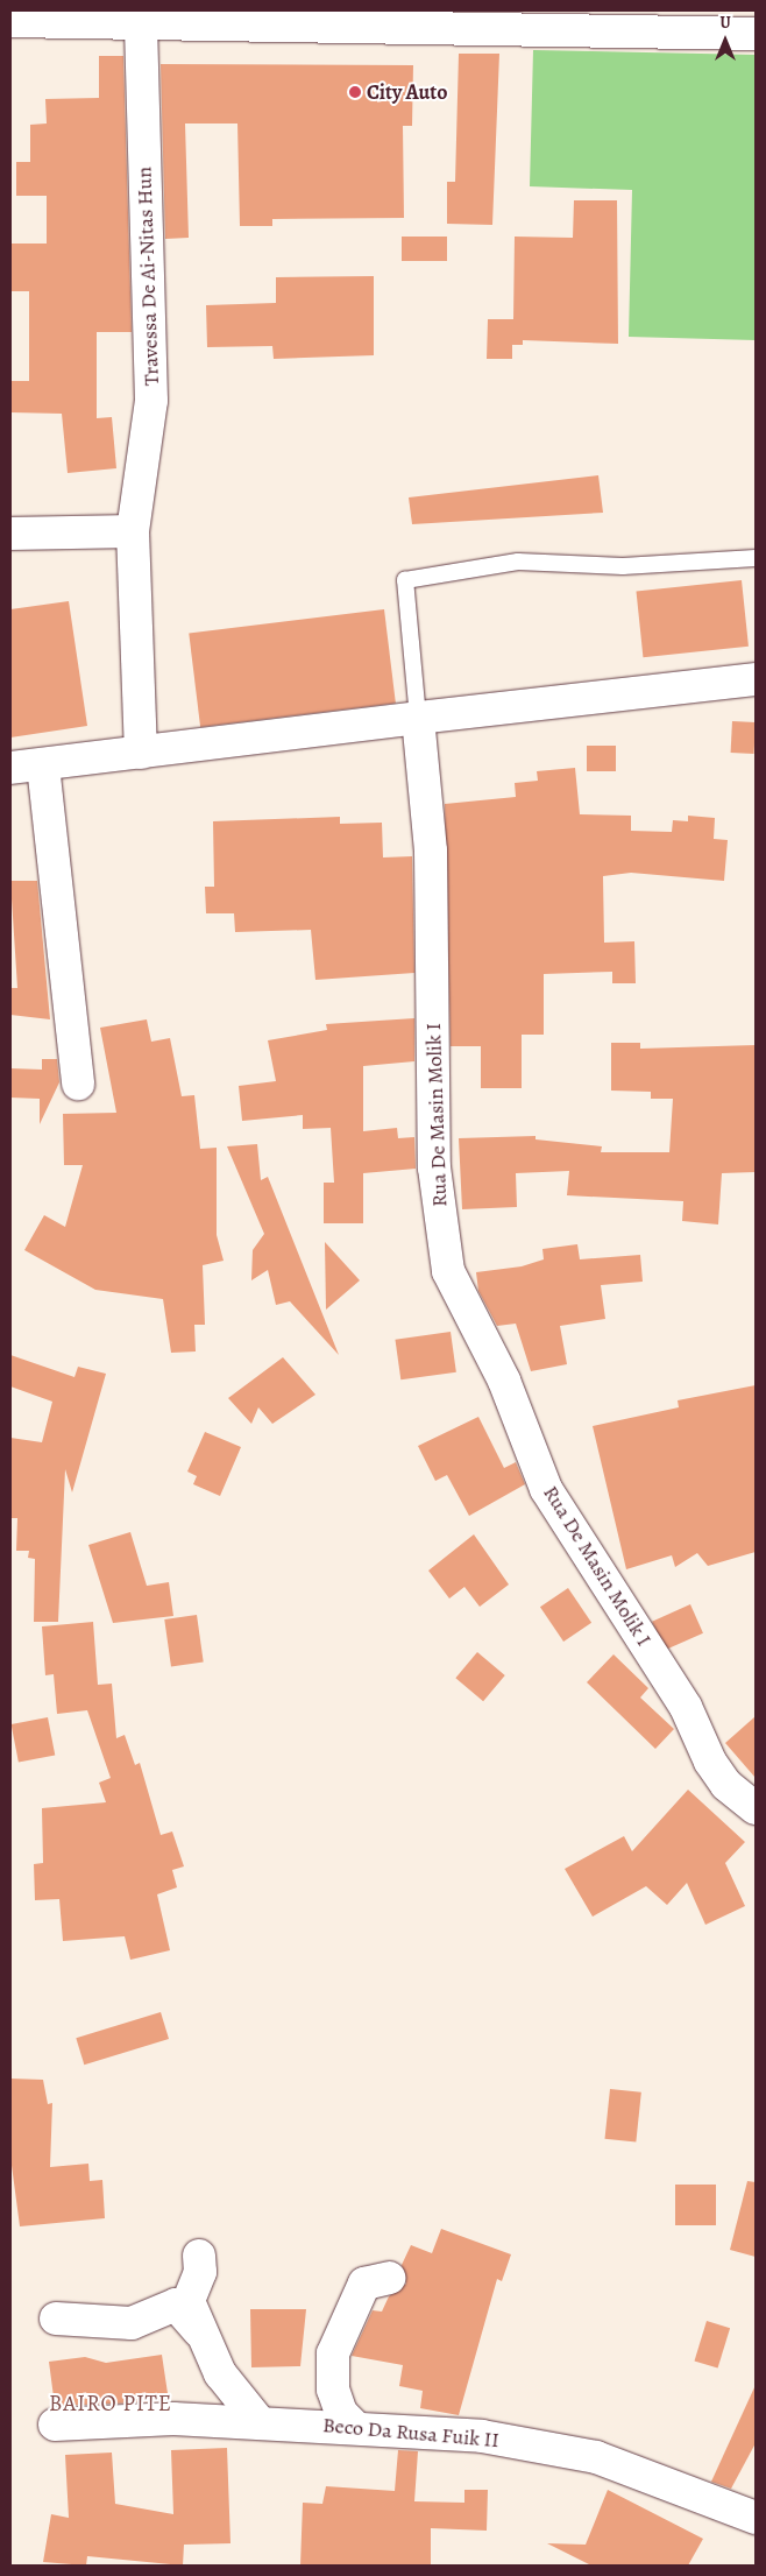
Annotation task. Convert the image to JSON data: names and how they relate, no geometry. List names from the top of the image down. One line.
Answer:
{"streets":{"street":["Travessa De Ai-Nitas Hun","Rua De Masin Molik I","Beco Da Rusa Fuik II"]},"districts":["BAIRO PITE"],"places":["City Auto"],"north":"top"}
